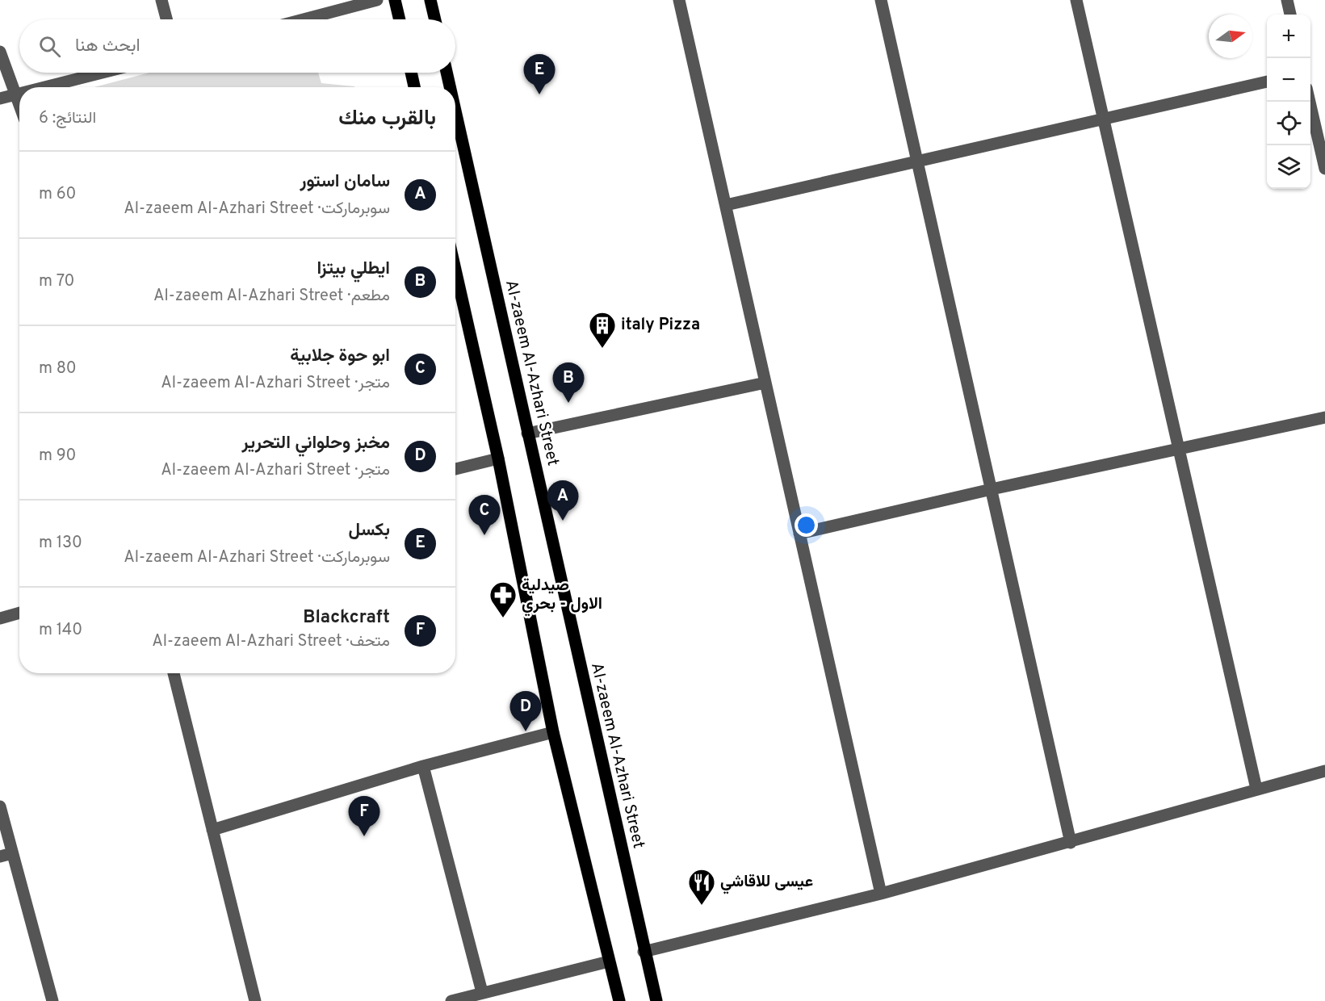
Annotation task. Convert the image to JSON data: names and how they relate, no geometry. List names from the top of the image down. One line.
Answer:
{"streets":{"main road":["Al-zaeem Al-Azhari Street"]},"places":{"building":["italy Pizza"],"pharmacy":["صيدلية الاول - بحري"],"restaurant":["عيسى للاقاشي"]},"north":"right","page":{"map_buttons":["+","−"],"search":"ابحث هنا","pins":["E","B","A","C","D","F"],"heading":["بالقرب منك","النتائج: 6"],"list":[{"mark":"A","name":"سامان استور","note":"سوبرماركت · Al-zaeem Al-Azhari Street","value":"60 m"},{"mark":"B","name":"ايطلي بيتزا","note":"مطعم · Al-zaeem Al-Azhari Street","value":"70 m"},{"mark":"C","name":"ابو حوة جلابية","note":"متجر · Al-zaeem Al-Azhari Street","value":"80 m"},{"mark":"D","name":"مخبز وحلواني التحرير","note":"متجر · Al-zaeem Al-Azhari Street","value":"90 m"},{"mark":"E","name":"بكسل","note":"سوبرماركت · Al-zaeem Al-Azhari Street","value":"130 m"},{"mark":"F","name":"Blackcraft","note":"متحف · Al-zaeem Al-Azhari Street","value":"140 m"}]}}
